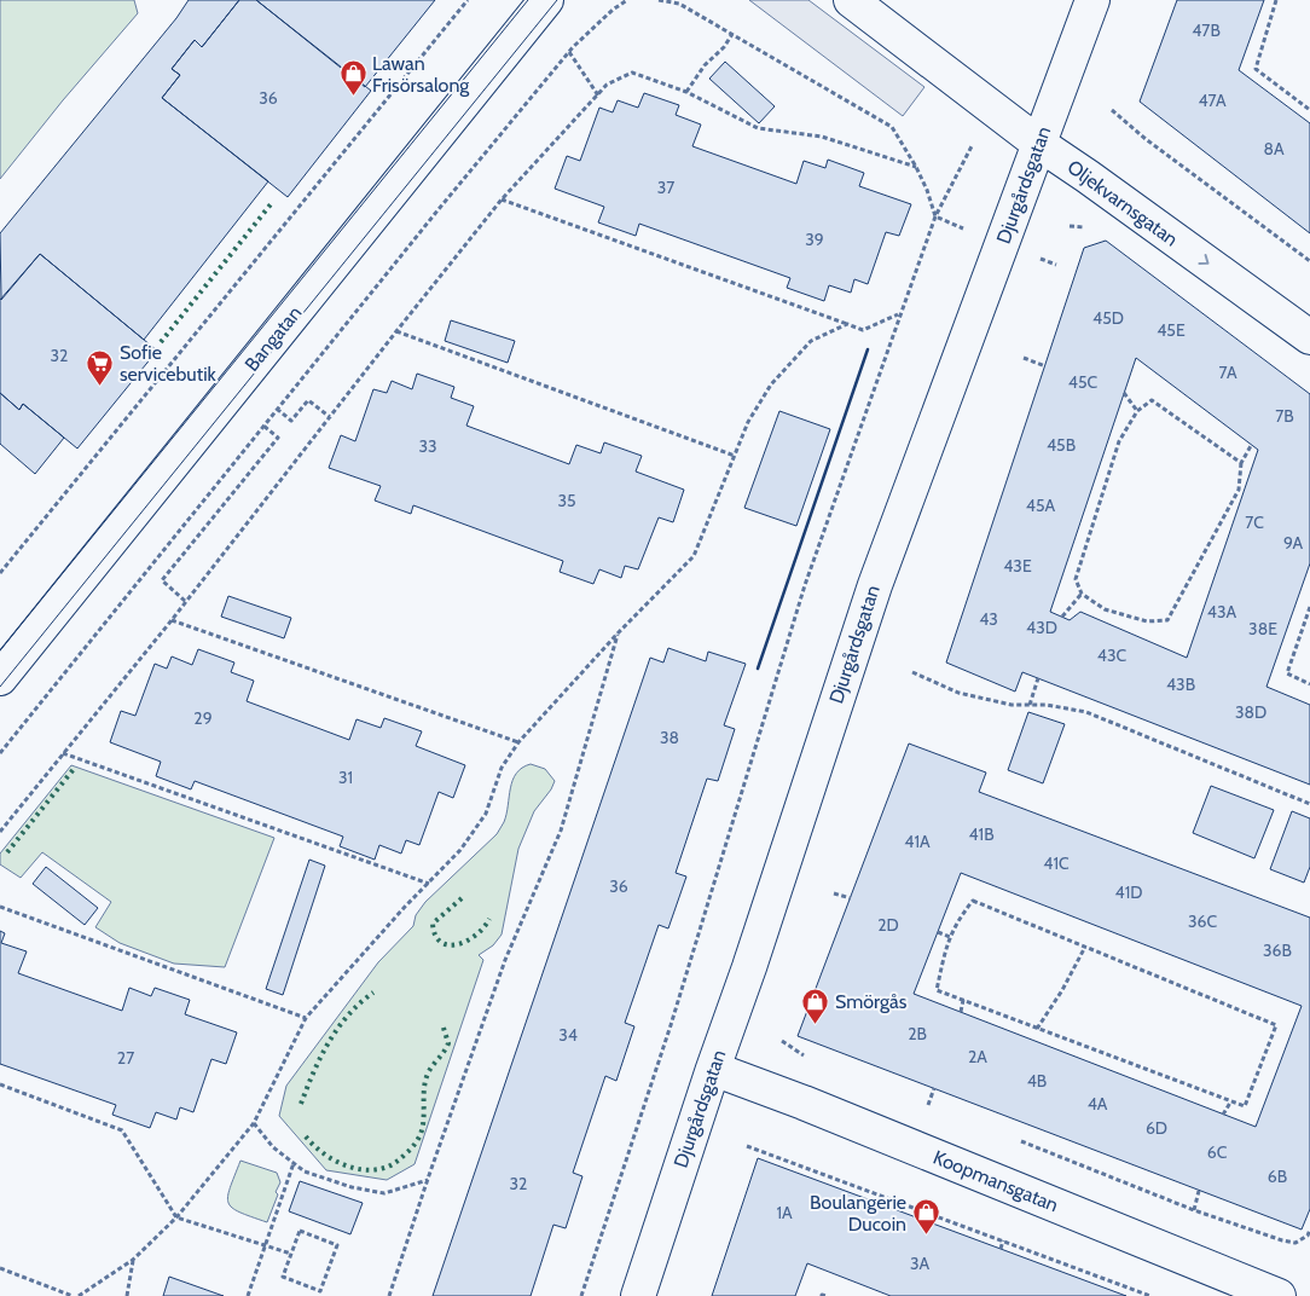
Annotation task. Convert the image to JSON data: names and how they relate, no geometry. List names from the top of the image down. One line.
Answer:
{"streets":{"street":["Djurgårdsgatan","Oljekvarnsgatan","Bangatan","Koopmansgatan"]},"crossings":[["Djurgårdsgatan","Oljekvarnsgatan"],["Djurgårdsgatan","Koopmansgatan"]],"one_way":["Oljekvarnsgatan"],"places":{"shop":["Lawan Frisörsalong","Smörgås","Boulangerie Ducoin"],"supermarket":["Sofie servicebutik"]},"house_numbers":["47B","36","47A","8A","37","39","45D","45E","32","7A","45C","7B","45B","33","35","45A","7C","9A","43E","43A","43","43D","38E","43C","43B","38D","29","38","31","41B","41A","41C","36","41D","36C","2D","36B","2B","34","2A","27","4B","4A","6D","6C","6B","32","1A","3A"]}
